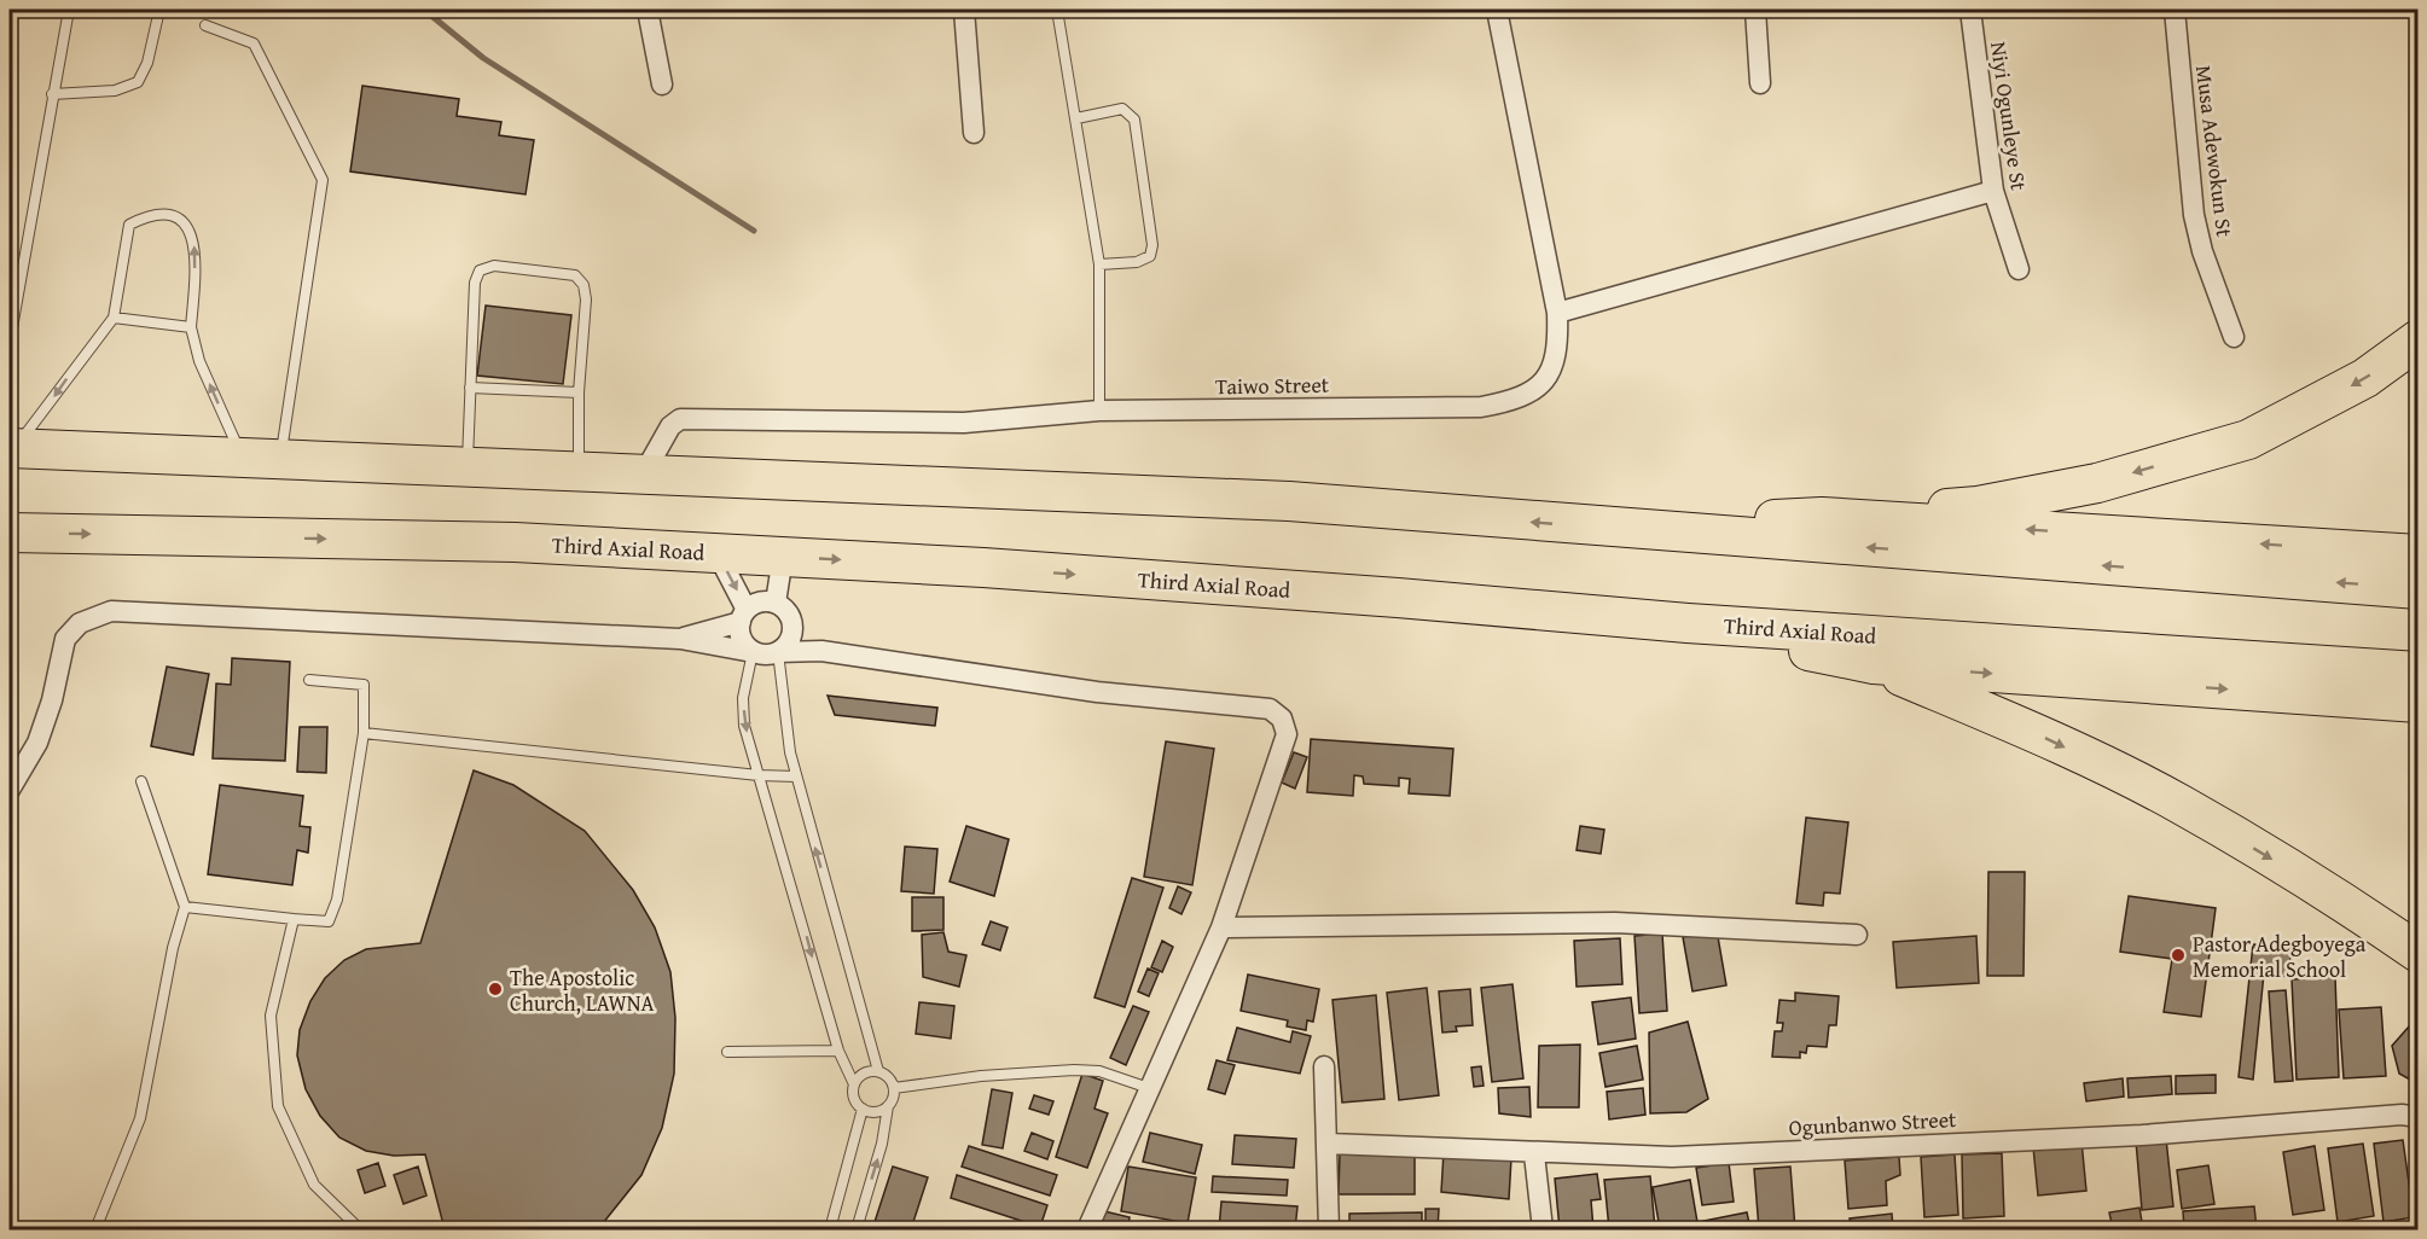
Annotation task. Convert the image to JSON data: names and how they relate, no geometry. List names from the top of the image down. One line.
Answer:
{"streets":{"highway":["Third Axial Road"],"street":["Niyi Ogunleye St","Musa Adewokun St","Taiwo Street","Ogunbanwo Street"]},"places":["Pastor Adegboyega Memorial School","The Apostolic Church, LAWNA"]}
